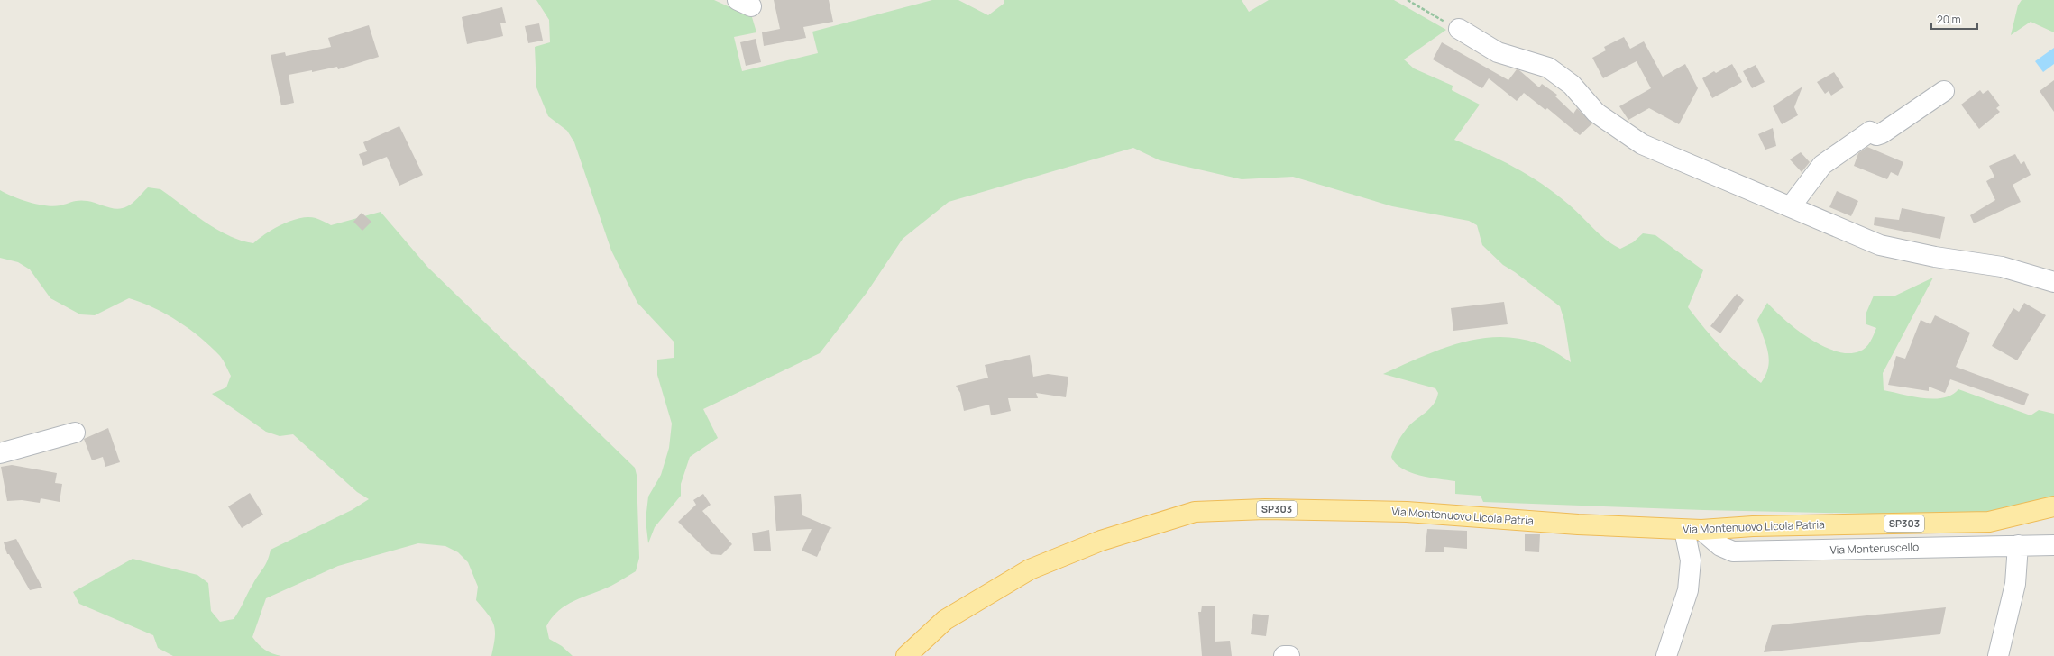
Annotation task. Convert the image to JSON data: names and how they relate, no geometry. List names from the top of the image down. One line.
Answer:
{"streets":{"main road":["SP303","Via Montenuovo Licola Patria"],"street":["Via Monteruscello"]},"crossings":[["Via Montenuovo Licola Patria","Via Monteruscello"]],"scale_bar":"20 m"}
